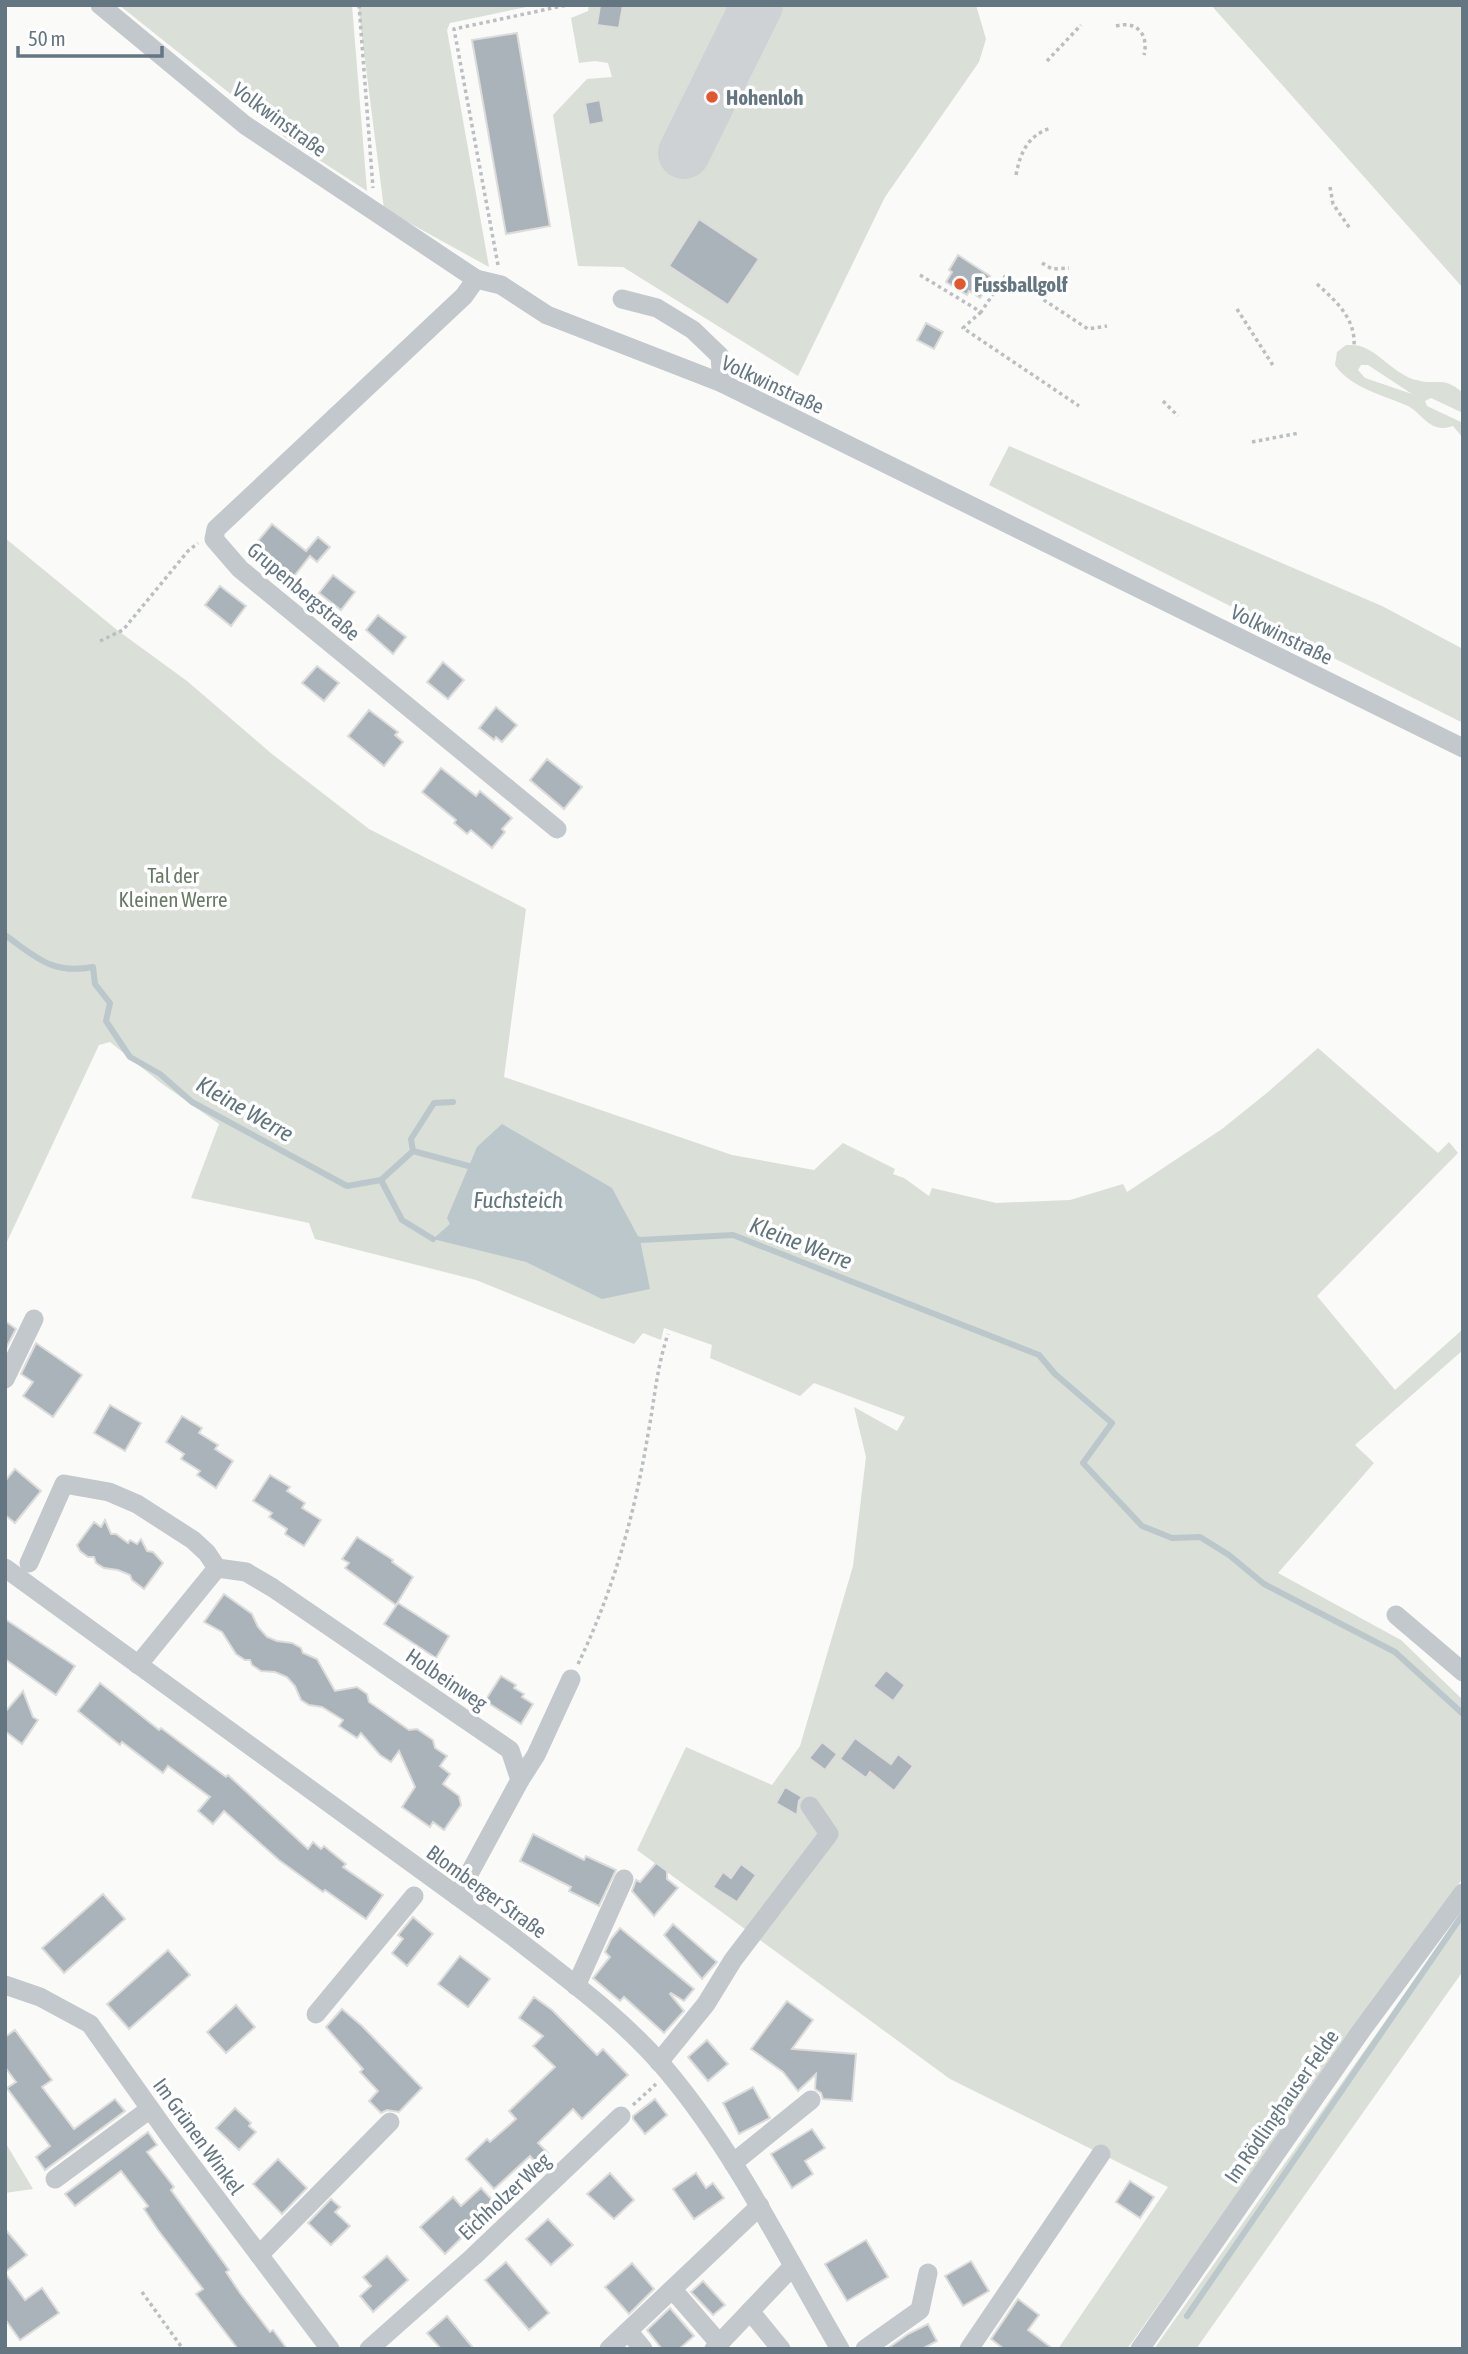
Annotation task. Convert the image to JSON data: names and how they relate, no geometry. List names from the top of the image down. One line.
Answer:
{"streets":{"street":["Volkwinstraße","Grupenbergstraße","Holbeinweg","Blomberger Straße","Im Rödlinghauser Felde","Im Grünen Winkel","Eichholzer Weg"]},"water":["Kleine Werre","Fuchsteich"],"parks":["Tal der Kleinen Werre"],"places":["Hohenloh","Fussballgolf"],"scale_bar":"50 m"}
